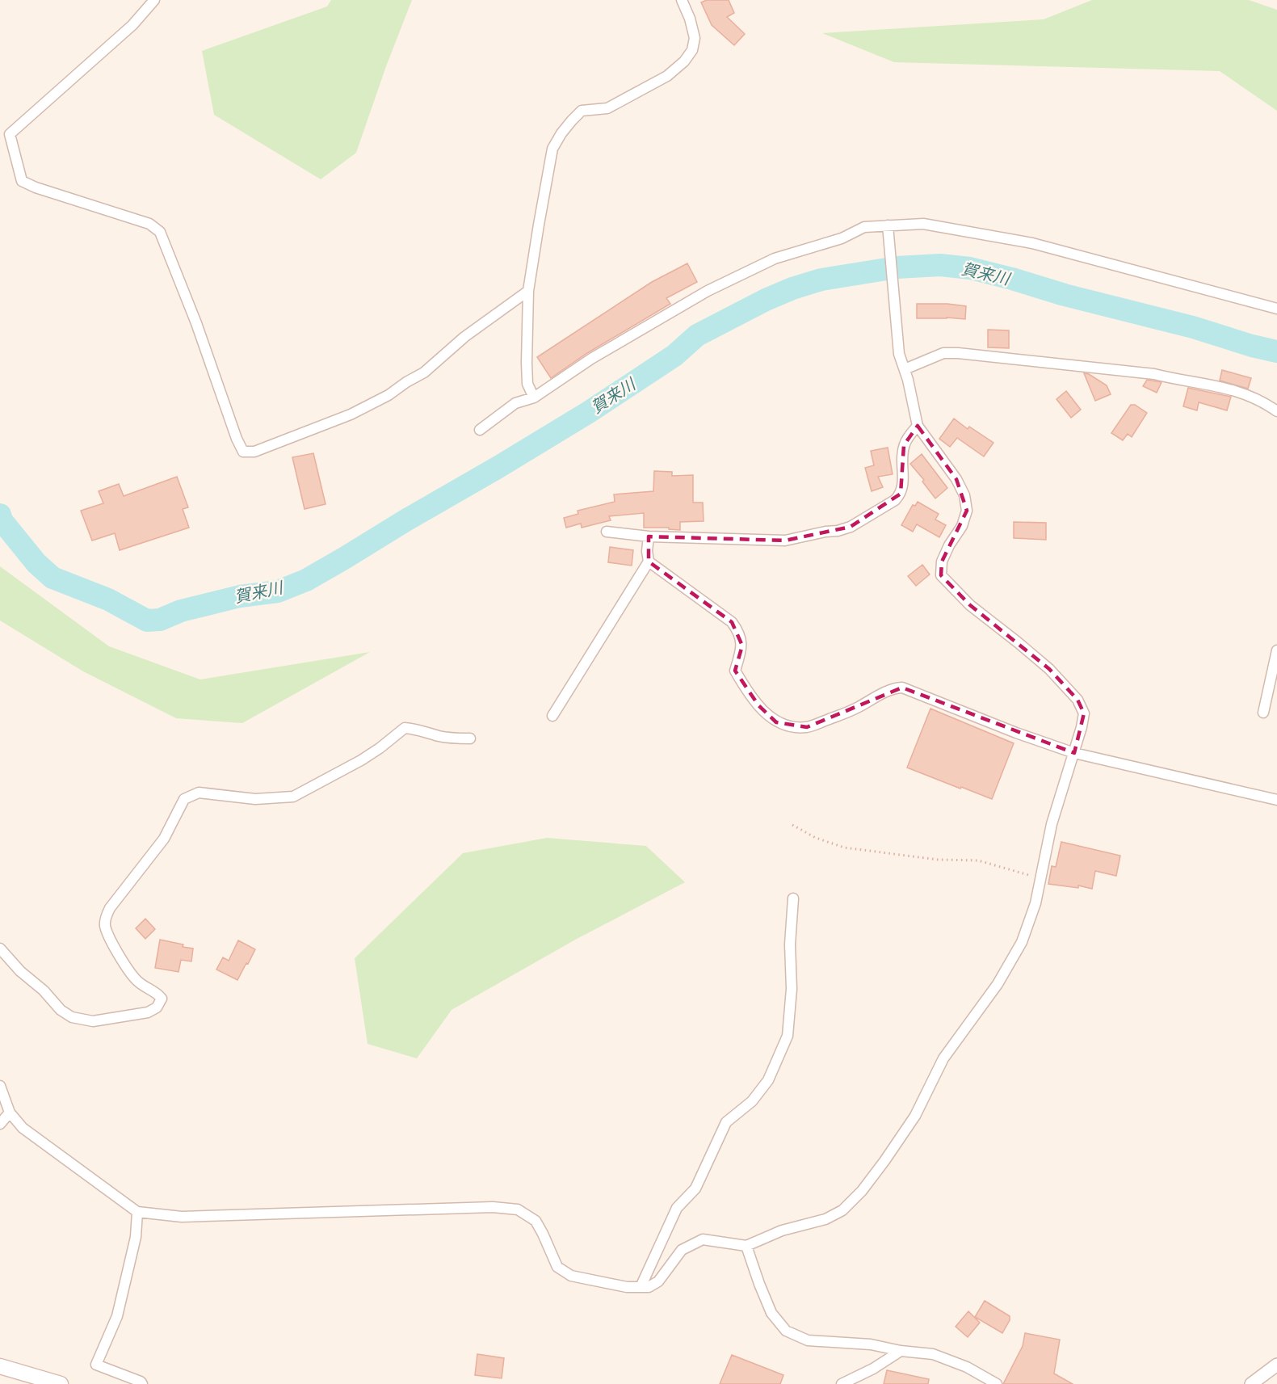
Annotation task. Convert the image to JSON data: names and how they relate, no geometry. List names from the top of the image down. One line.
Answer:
{"water":["賀来川"]}
